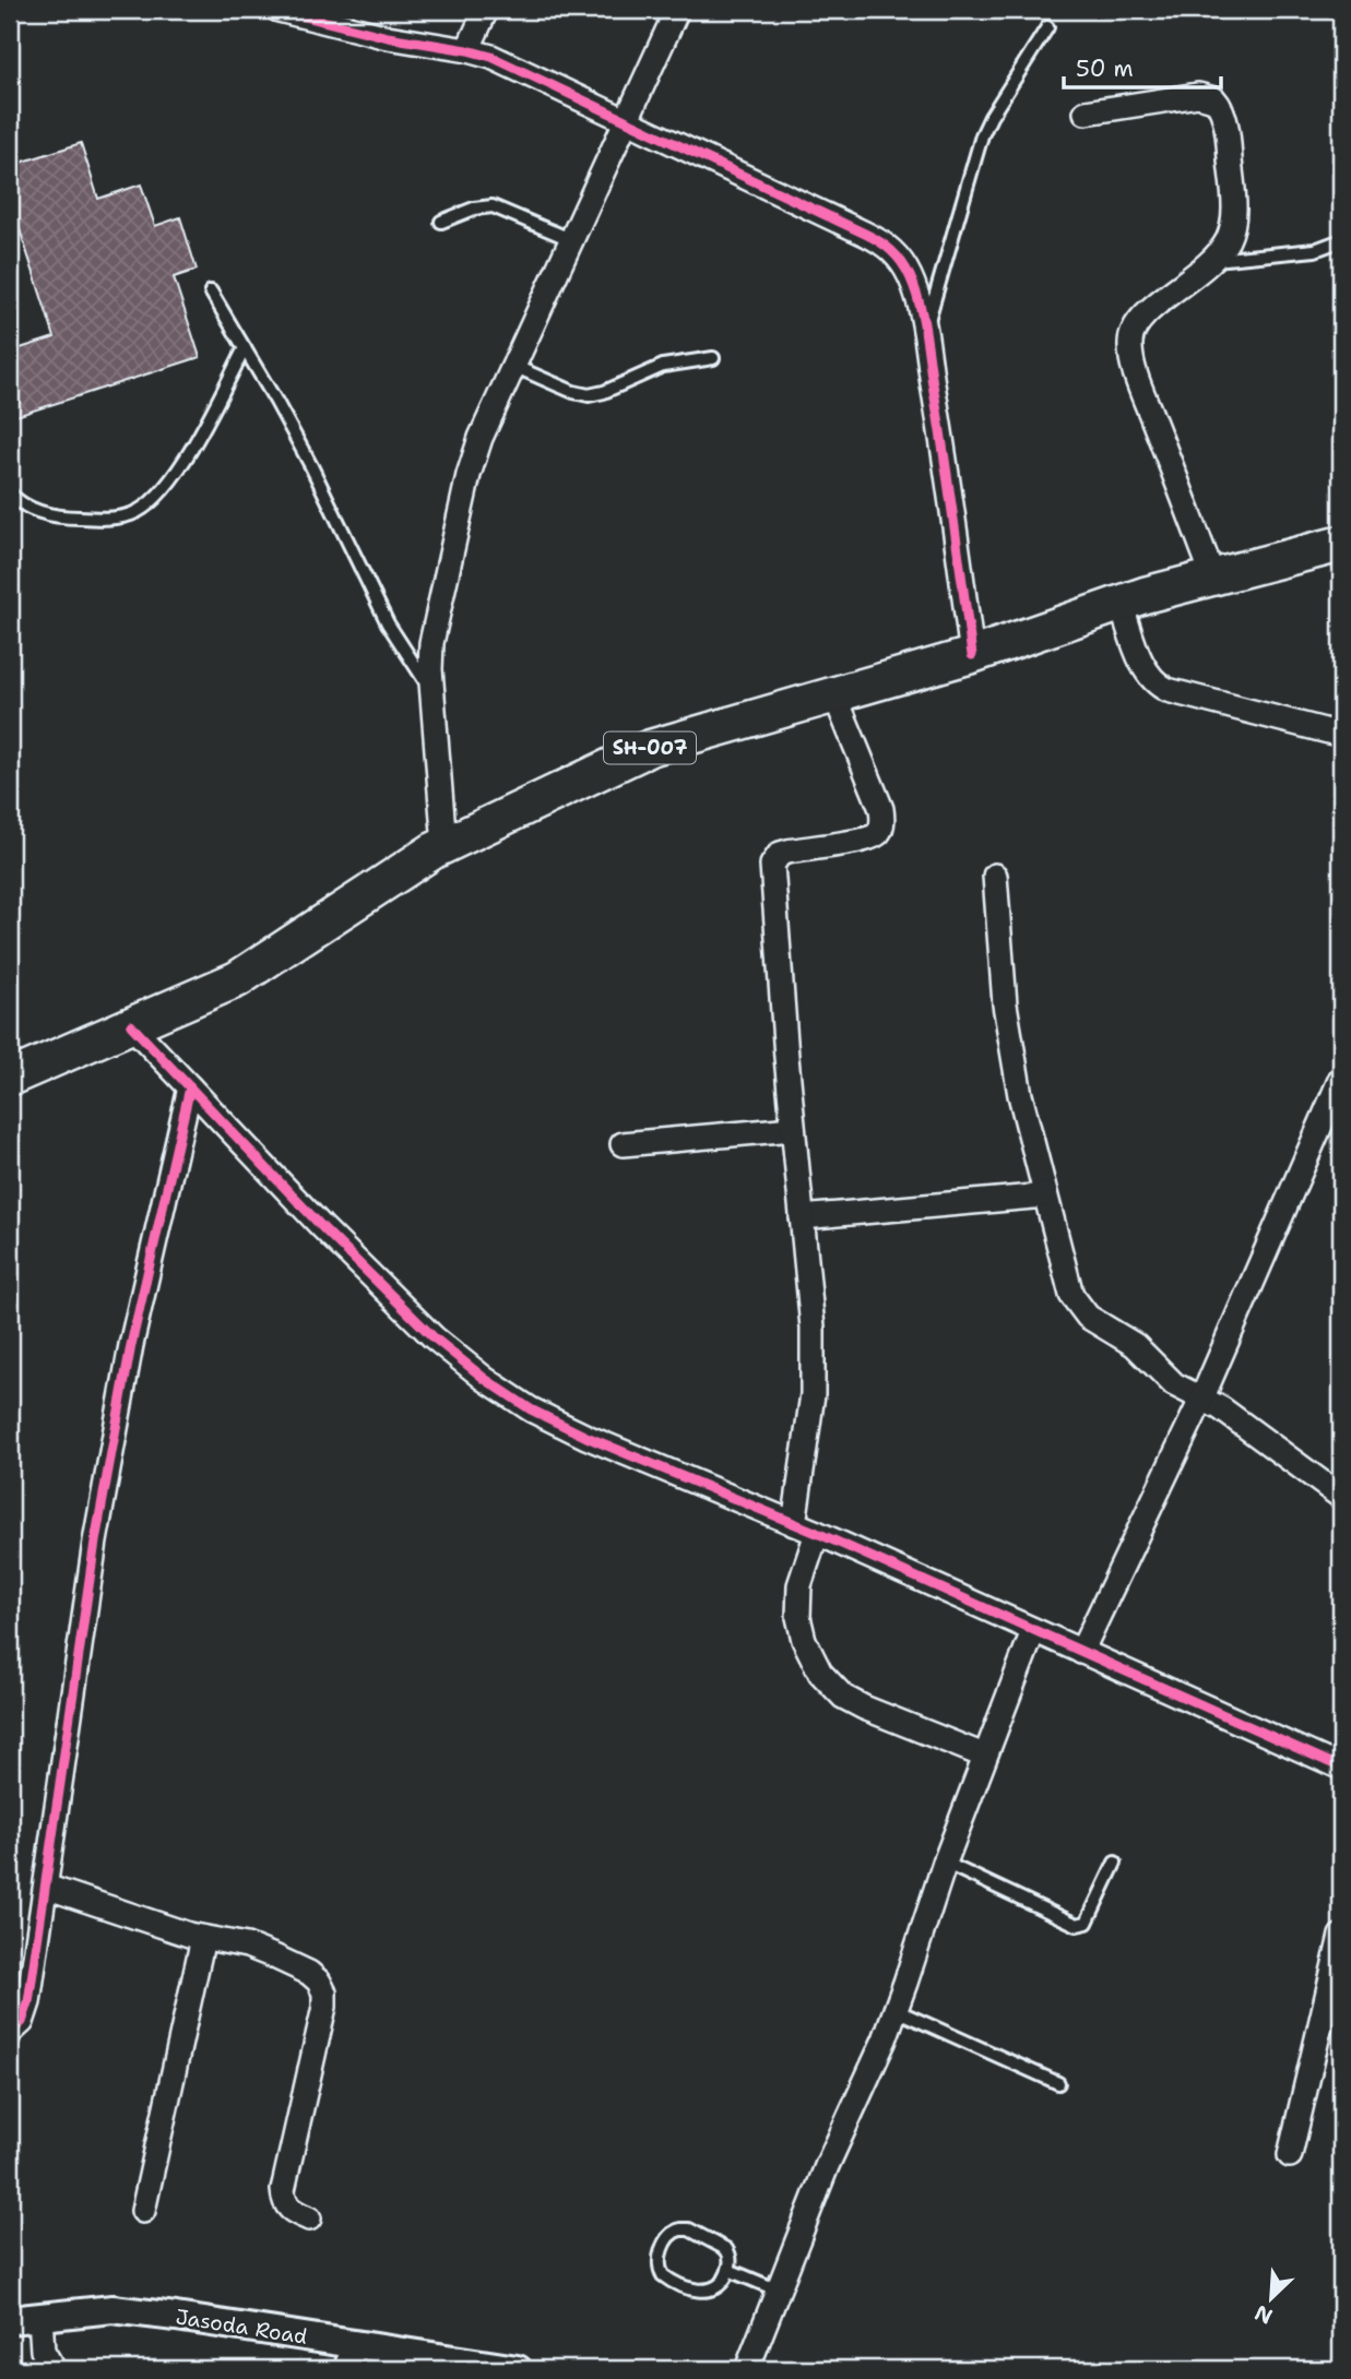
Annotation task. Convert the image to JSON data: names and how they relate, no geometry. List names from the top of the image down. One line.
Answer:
{"streets":{"main road":["SH-007"],"street":["Jasoda Road"]},"scale_bar":"50 m","north":"bottom left"}
